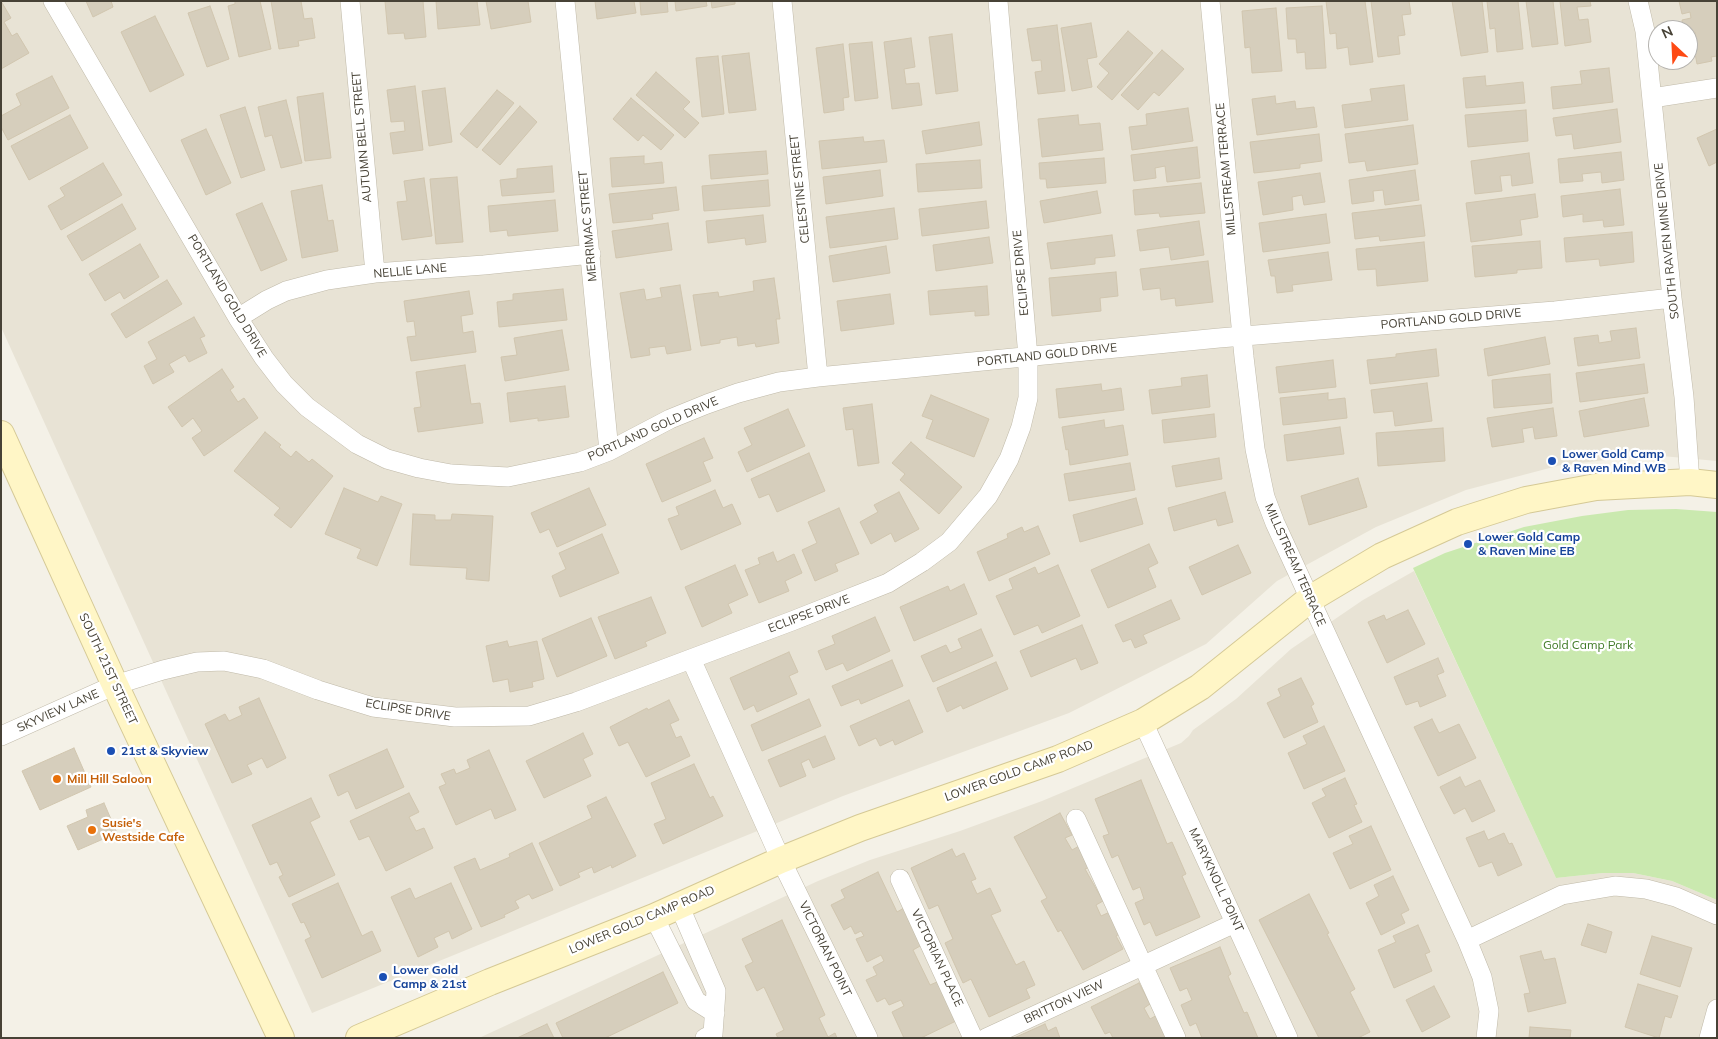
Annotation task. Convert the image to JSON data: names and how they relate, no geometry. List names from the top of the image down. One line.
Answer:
{"streets":{"street":["AUTUMN BELL STREET","MILLSTREAM TERRACE","CELESTINE STREET","MERRIMAC STREET","SOUTH RAVEN MINE DRIVE","NELLIE LANE","ECLIPSE DRIVE","PORTLAND GOLD DRIVE","SOUTH 21ST STREET","SKYVIEW LANE","LOWER GOLD CAMP ROAD","MARYKNOLL POINT","VICTORIAN POINT","VICTORIAN PLACE","BRITTON VIEW"]},"crossings":[["AUTUMN BELL STREET","NELLIE LANE"],["MILLSTREAM TERRACE","PORTLAND GOLD DRIVE"],["MILLSTREAM TERRACE","LOWER GOLD CAMP ROAD"],["CELESTINE STREET","PORTLAND GOLD DRIVE"],["MERRIMAC STREET","NELLIE LANE"],["MERRIMAC STREET","PORTLAND GOLD DRIVE"],["SOUTH RAVEN MINE DRIVE","PORTLAND GOLD DRIVE"],["SOUTH RAVEN MINE DRIVE","LOWER GOLD CAMP ROAD"],["NELLIE LANE","PORTLAND GOLD DRIVE"],["ECLIPSE DRIVE","PORTLAND GOLD DRIVE"],["ECLIPSE DRIVE","SOUTH 21ST STREET"],["ECLIPSE DRIVE","SKYVIEW LANE"],["ECLIPSE DRIVE","VICTORIAN POINT"],["SOUTH 21ST STREET","SKYVIEW LANE"],["LOWER GOLD CAMP ROAD","MARYKNOLL POINT"],["LOWER GOLD CAMP ROAD","VICTORIAN POINT"],["MARYKNOLL POINT","BRITTON VIEW"]],"parks":["Gold Camp Park"],"places":["Lower Gold Camp & Raven Mind WB","Lower Gold Camp & Raven Mine EB","21st & Skyview","Mill Hill Saloon","Susie's Westside Cafe","Lower Gold Camp & 21st"],"north":"top left"}
